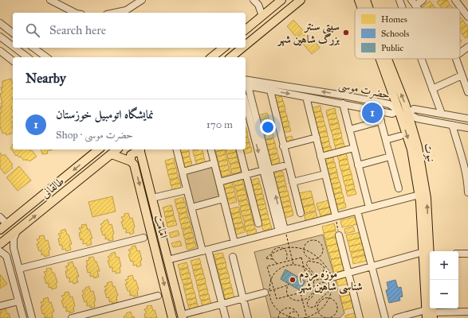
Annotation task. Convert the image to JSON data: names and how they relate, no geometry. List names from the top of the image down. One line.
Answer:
{"streets":{"main road":["نبوت","طالقانی","امامت"],"street":["حضرت موسی"]},"crossings":[["حضرت موسی","نبوت"]],"places":["سیتی سنتر بزرگ شاهین شهر","موزه مردم شناسی شاهین شهر"],"legend":["Homes","Schools","Public"],"page":{"search":"Search here","heading":"Nearby","list":[{"mark":"1","name":"نمایشگاه اتومبیل خوزستان","note":"Shop · حضرت موسی","value":"170 m"}],"pins":"1","map_buttons":["+","−"]}}
